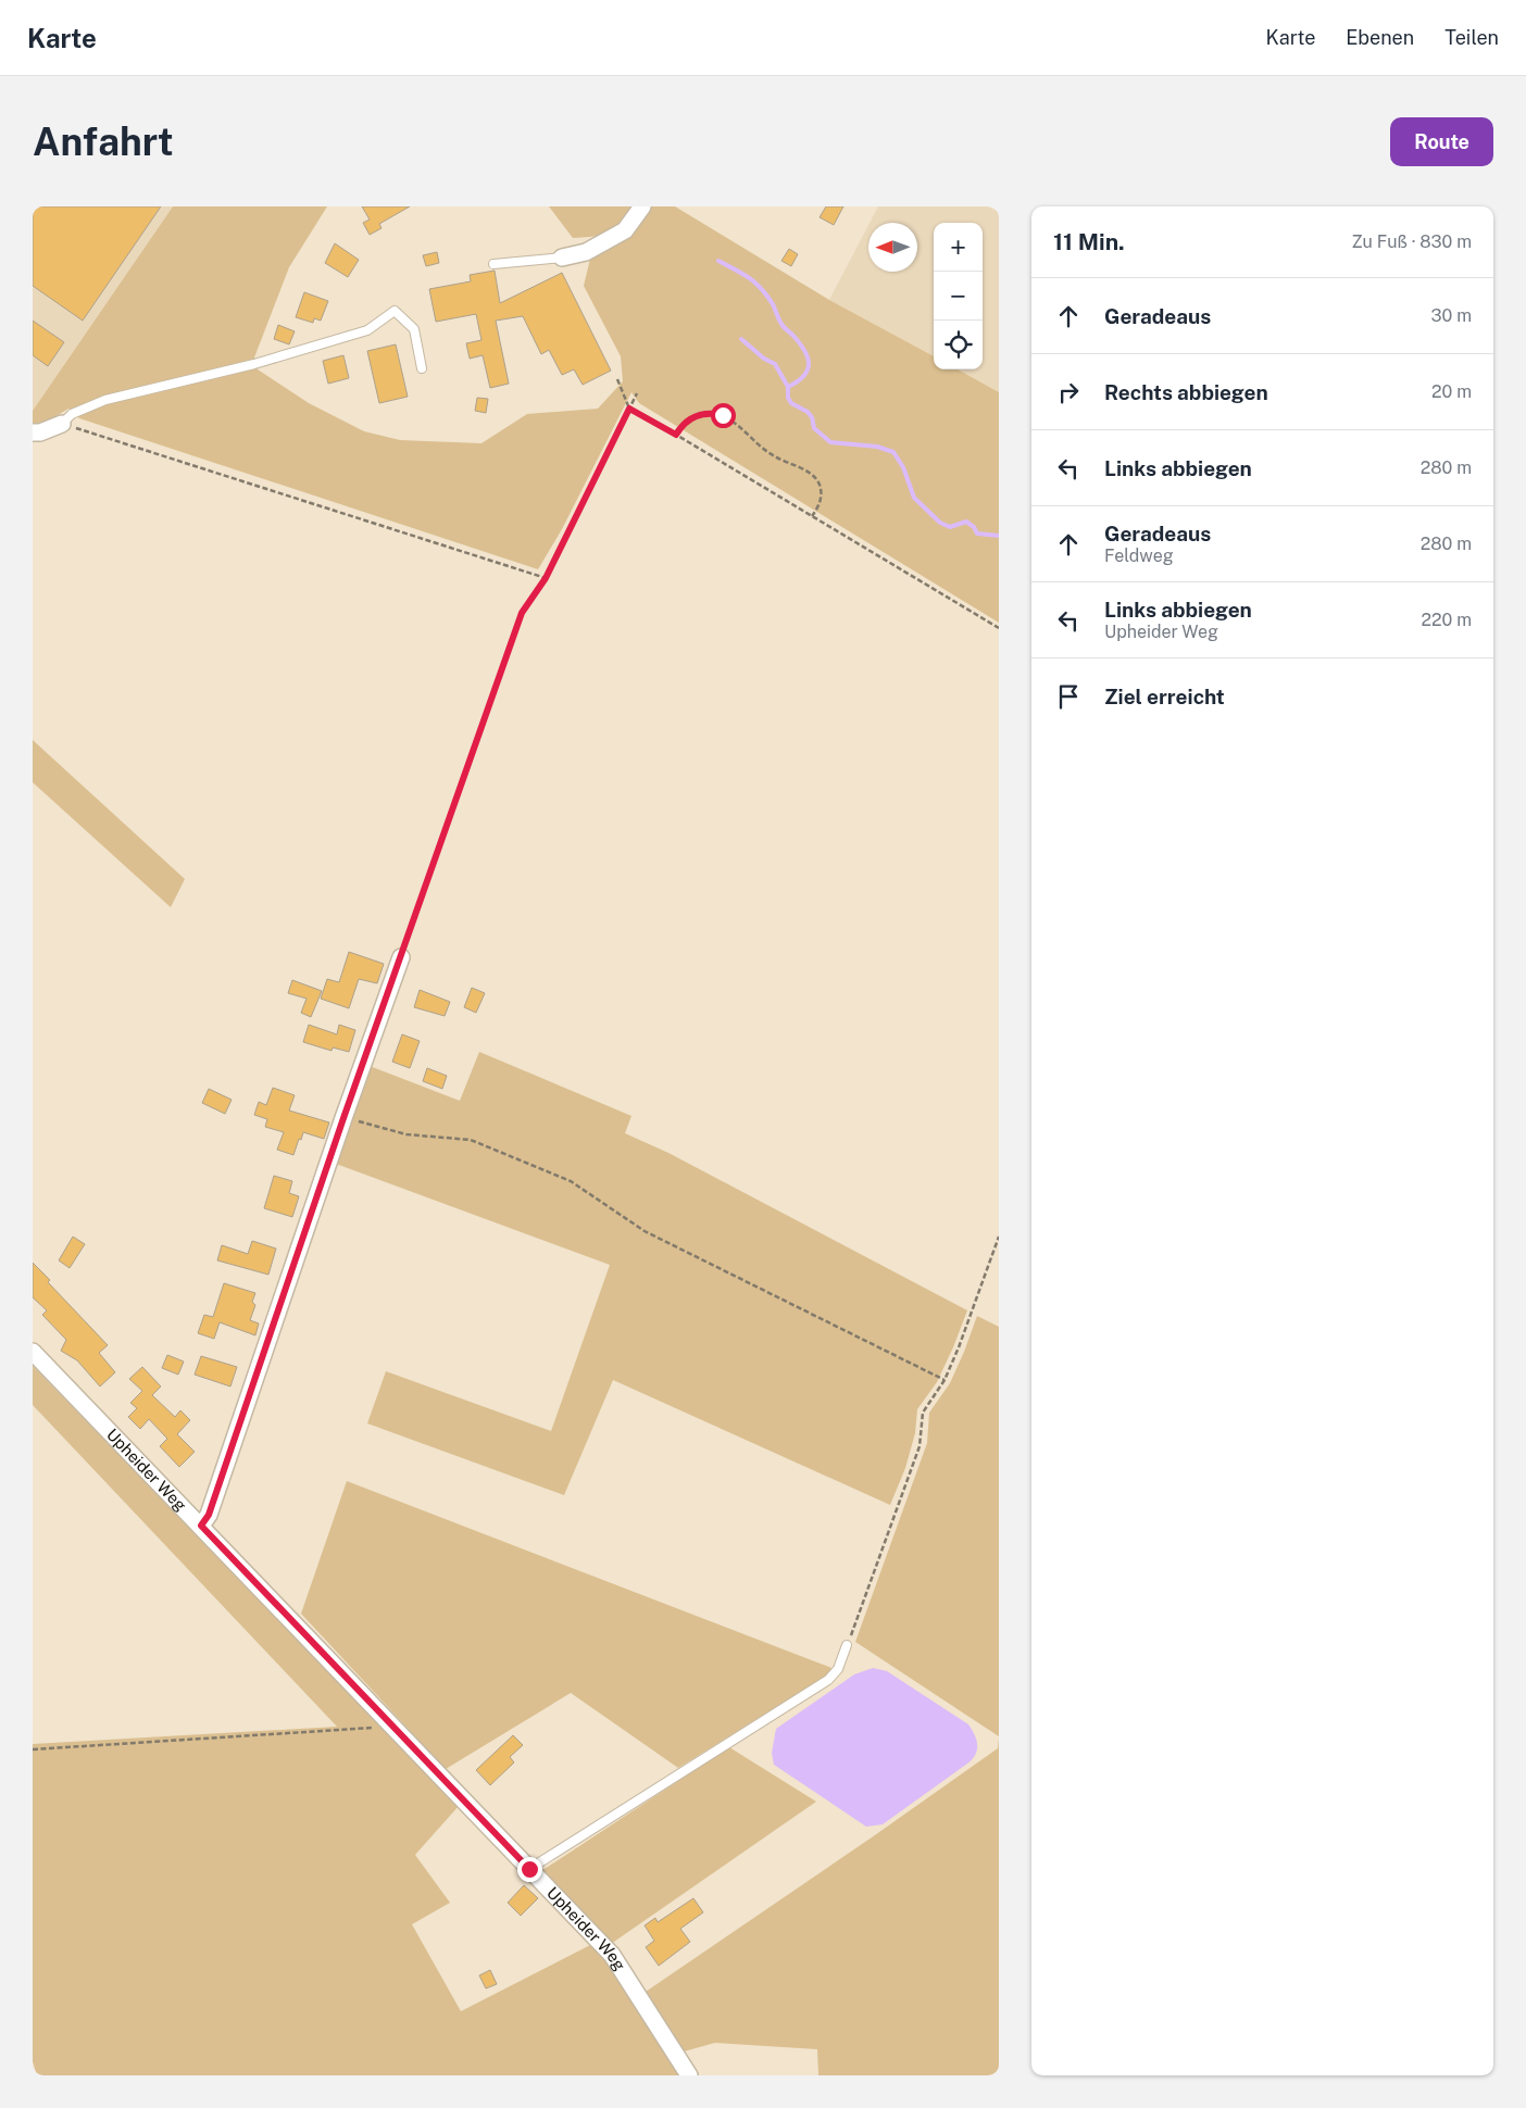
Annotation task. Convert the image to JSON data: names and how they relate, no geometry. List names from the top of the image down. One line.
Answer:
{"streets":{"street":["Upheider Weg"]},"north":"left","page":{"header":"Karte","nav":["Karte","Ebenen","Teilen"],"buttons":"Route","title":"Anfahrt","heading":["11 Min.","Zu Fuß · 830 m"],"map_buttons":["+","−"],"list":[["Geradeaus","30 m"],["Rechts abbiegen","20 m"],["Links abbiegen","280 m"],["Geradeaus","Feldweg","280 m"],["Links abbiegen","Upheider Weg","220 m"],"Ziel erreicht"]}}
